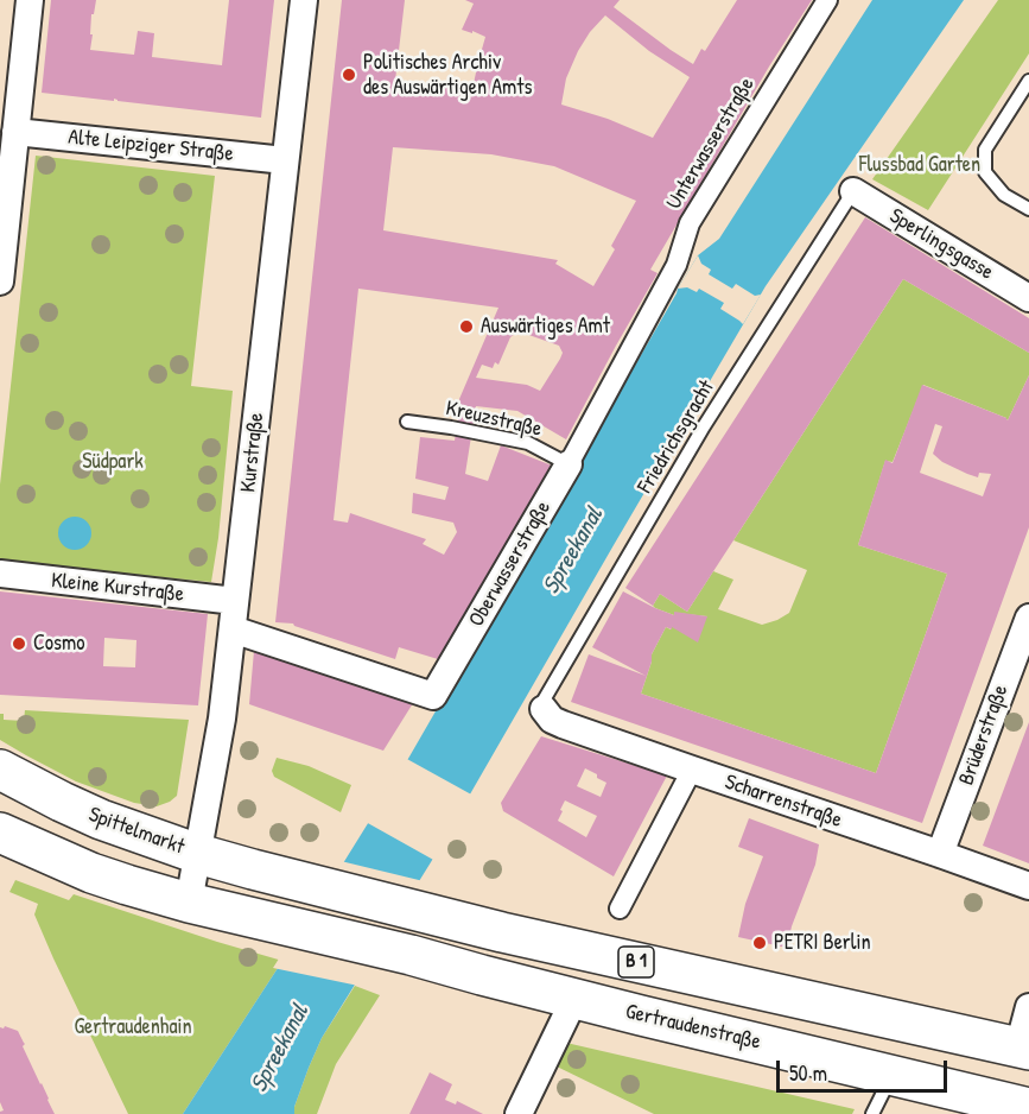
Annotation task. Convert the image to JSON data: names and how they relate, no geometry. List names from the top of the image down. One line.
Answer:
{"streets":{"main road":["Spittelmarkt","B 1","Gertraudenstraße"],"street":["Unterwasserstraße","Alte Leipziger Straße","Sperlingsgasse","Kurstraße","Oberwasserstraße","Kleine Kurstraße","Brüderstraße","Scharrenstraße"],"lane":["Kreuzstraße","Friedrichsgracht"]},"crossings":[["Unterwasserstraße","Oberwasserstraße"],["Alte Leipziger Straße","Kurstraße"],["Sperlingsgasse","Friedrichsgracht"],["Kreuzstraße","Oberwasserstraße"],["Friedrichsgracht","Scharrenstraße"],["Kurstraße","Oberwasserstraße"],["Kurstraße","Kleine Kurstraße"],["Kurstraße","Spittelmarkt"],["Kurstraße","B 1"],["Kurstraße","Gertraudenstraße"],["Brüderstraße","Scharrenstraße"],["B 1","Gertraudenstraße"]],"water":["Spreekanal"],"parks":["Flussbad Garten","Südpark","Gertraudenhain"],"places":["Politisches Archiv des Auswärtigen Amts","Auswärtiges Amt","Cosmo","PETRI Berlin"],"scale_bar":"50 m"}
